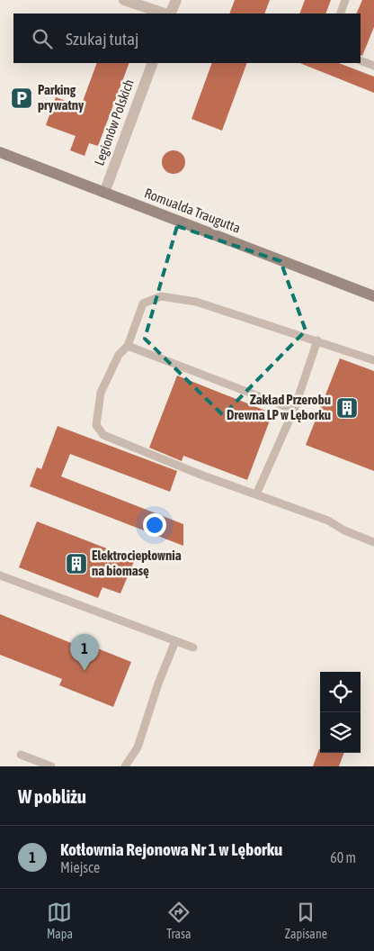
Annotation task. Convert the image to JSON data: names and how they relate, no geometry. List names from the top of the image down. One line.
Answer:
{"streets":{"street":["Legionów Polskich","Romualda Traugutta"]},"crossings":[["Legionów Polskich","Romualda Traugutta"]],"places":{"parking":["Parking prywatny"],"building":["Zakład Przerobu Drewna LP w Lęborku","Elektrociepłownia na biomasę"]},"page":{"search":"Szukaj tutaj","pins":"1","heading":"W pobliżu","list":[{"mark":"1","name":"Kotłownia Rejonowa Nr 1 w Lęborku","note":"Miejsce","value":"60 m"}],"nav":["Mapa","Trasa","Zapisane"]}}
